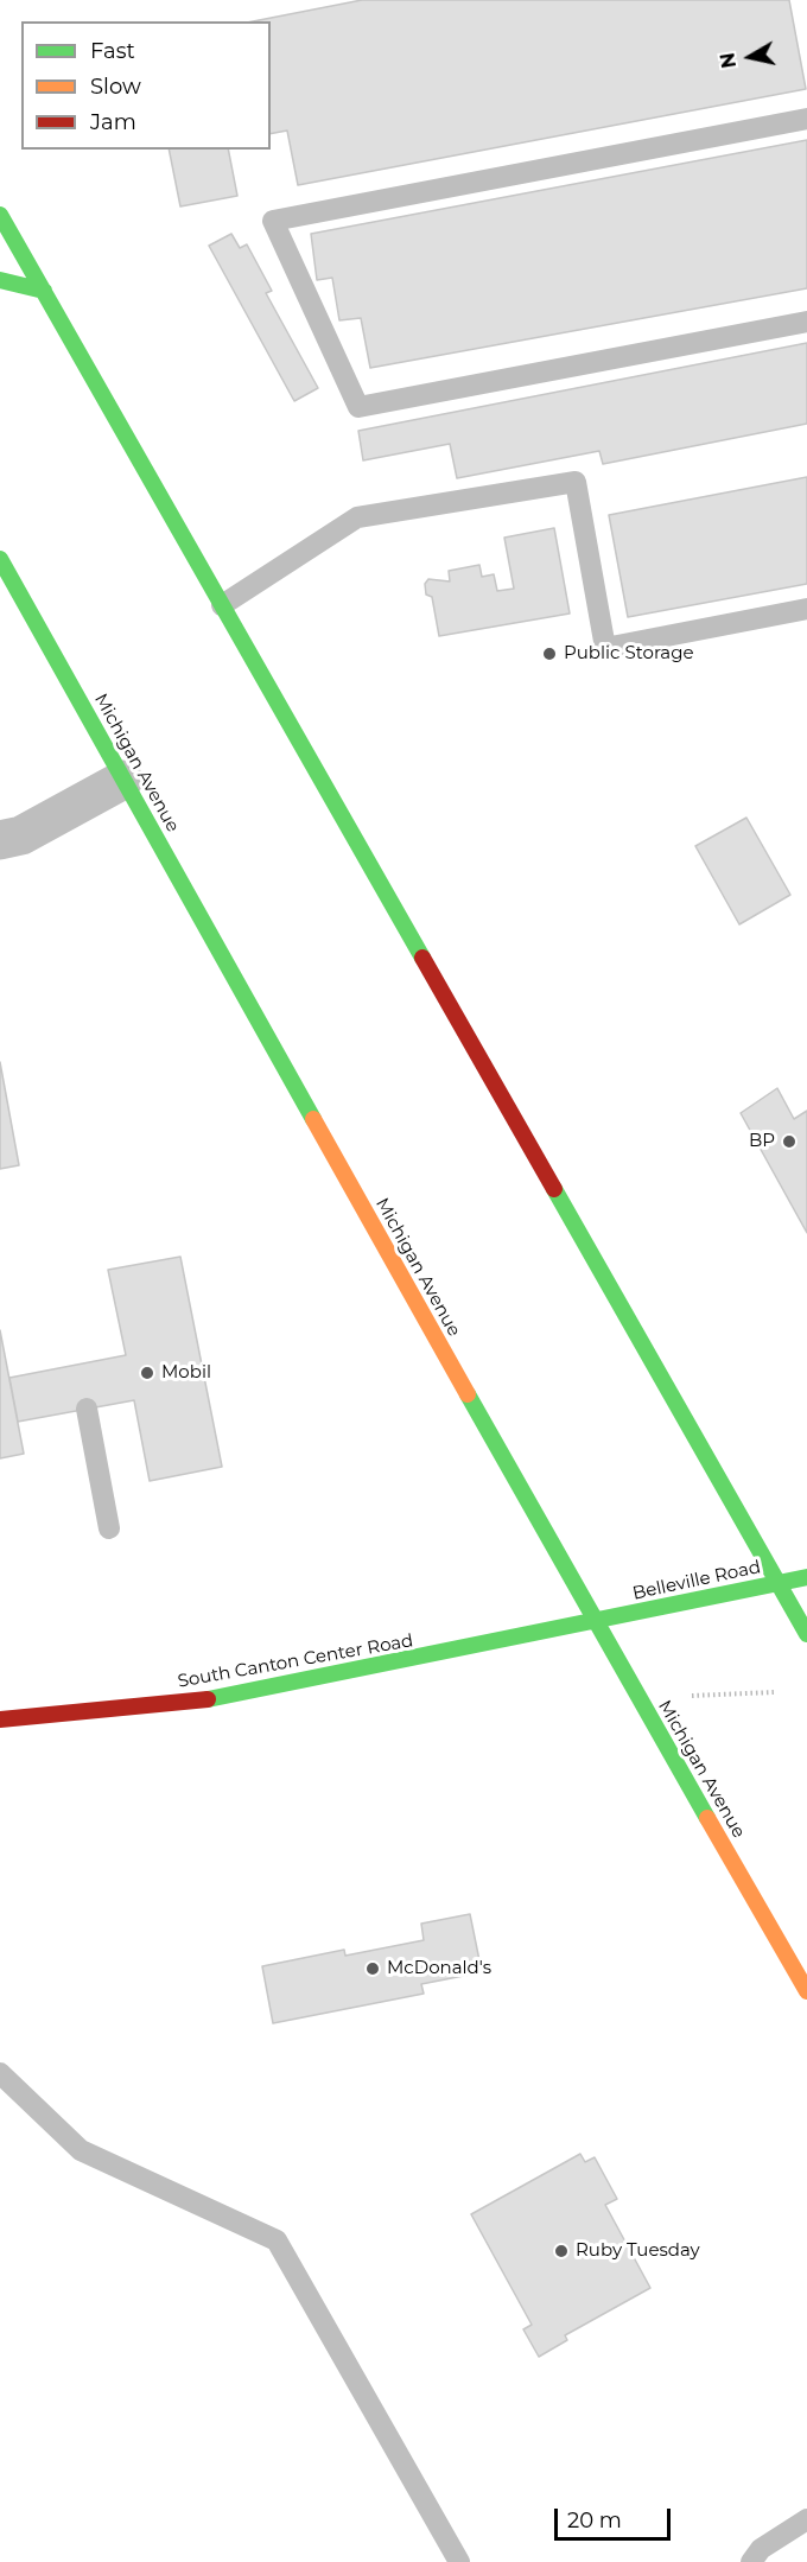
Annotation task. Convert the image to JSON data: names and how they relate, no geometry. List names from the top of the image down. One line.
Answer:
{"streets":{"main road":["Michigan Avenue","Belleville Road","South Canton Center Road"]},"crossings":[["Michigan Avenue","Belleville Road"],["Michigan Avenue","South Canton Center Road"],["Belleville Road","South Canton Center Road"]],"places":["Public Storage","BP","Mobil","McDonald's","Ruby Tuesday"],"legend":["Fast","Slow","Jam"],"scale_bar":"20 m","north":"left"}
